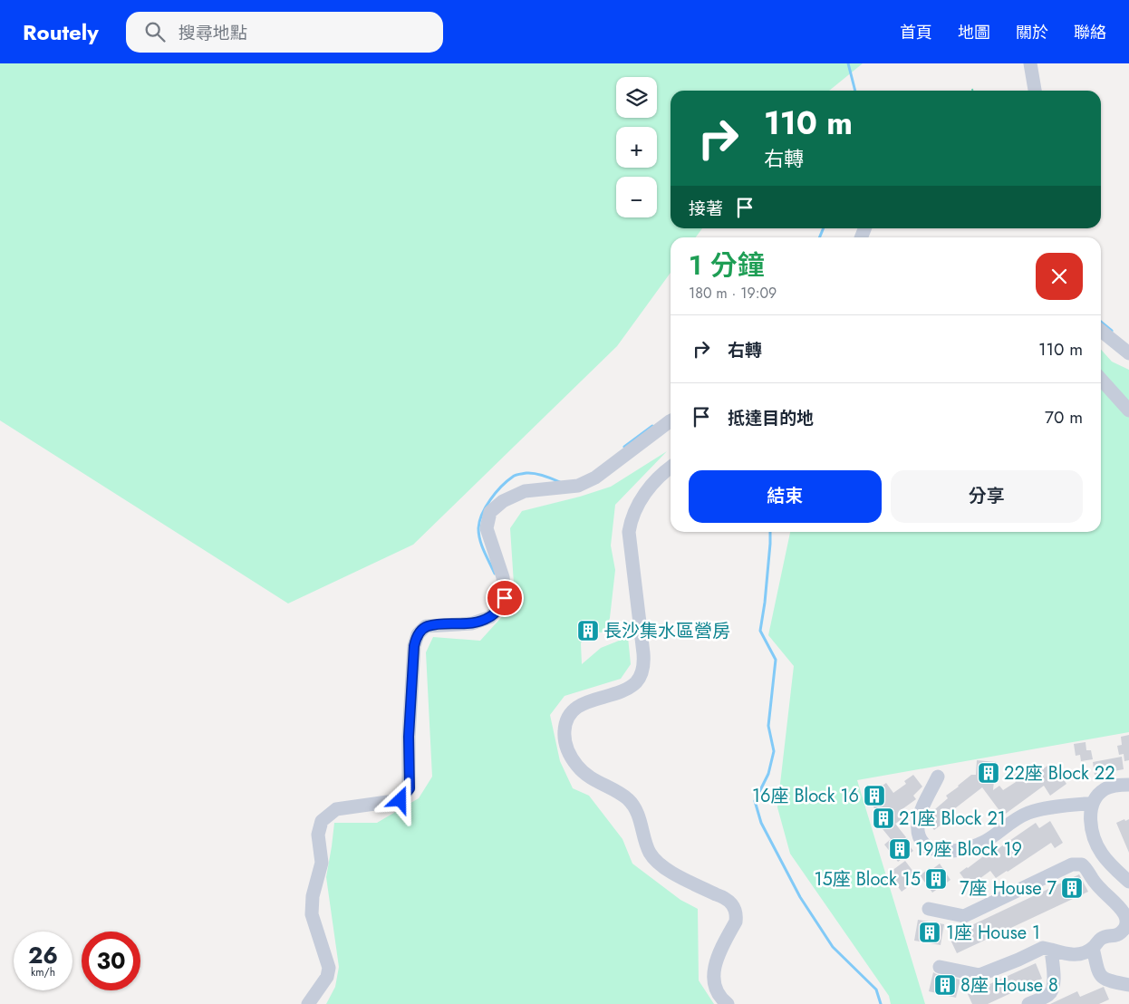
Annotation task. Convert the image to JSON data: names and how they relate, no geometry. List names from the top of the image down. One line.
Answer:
{"places":{"building":["長沙集水區營房","22座 Block 22","16座 Block 16","21座 Block 21","19座 Block 19","15座 Block 15","7座 House 7","1座 House 1","8座 House 8"]},"page":{"header":"Routely","search":"搜尋地點","nav":["首頁","地圖","關於","聯絡"],"map_buttons":["+","−"],"turn":["110 m","右轉"],"then":"接著","heading":["1 分鐘","180 m · 19:09"],"list":[{"name":"右轉","value":"110 m"},{"name":"抵達目的地","value":"70 m"}],"buttons":["結束","分享"],"speed":"26 km/h","limit":"30"}}
